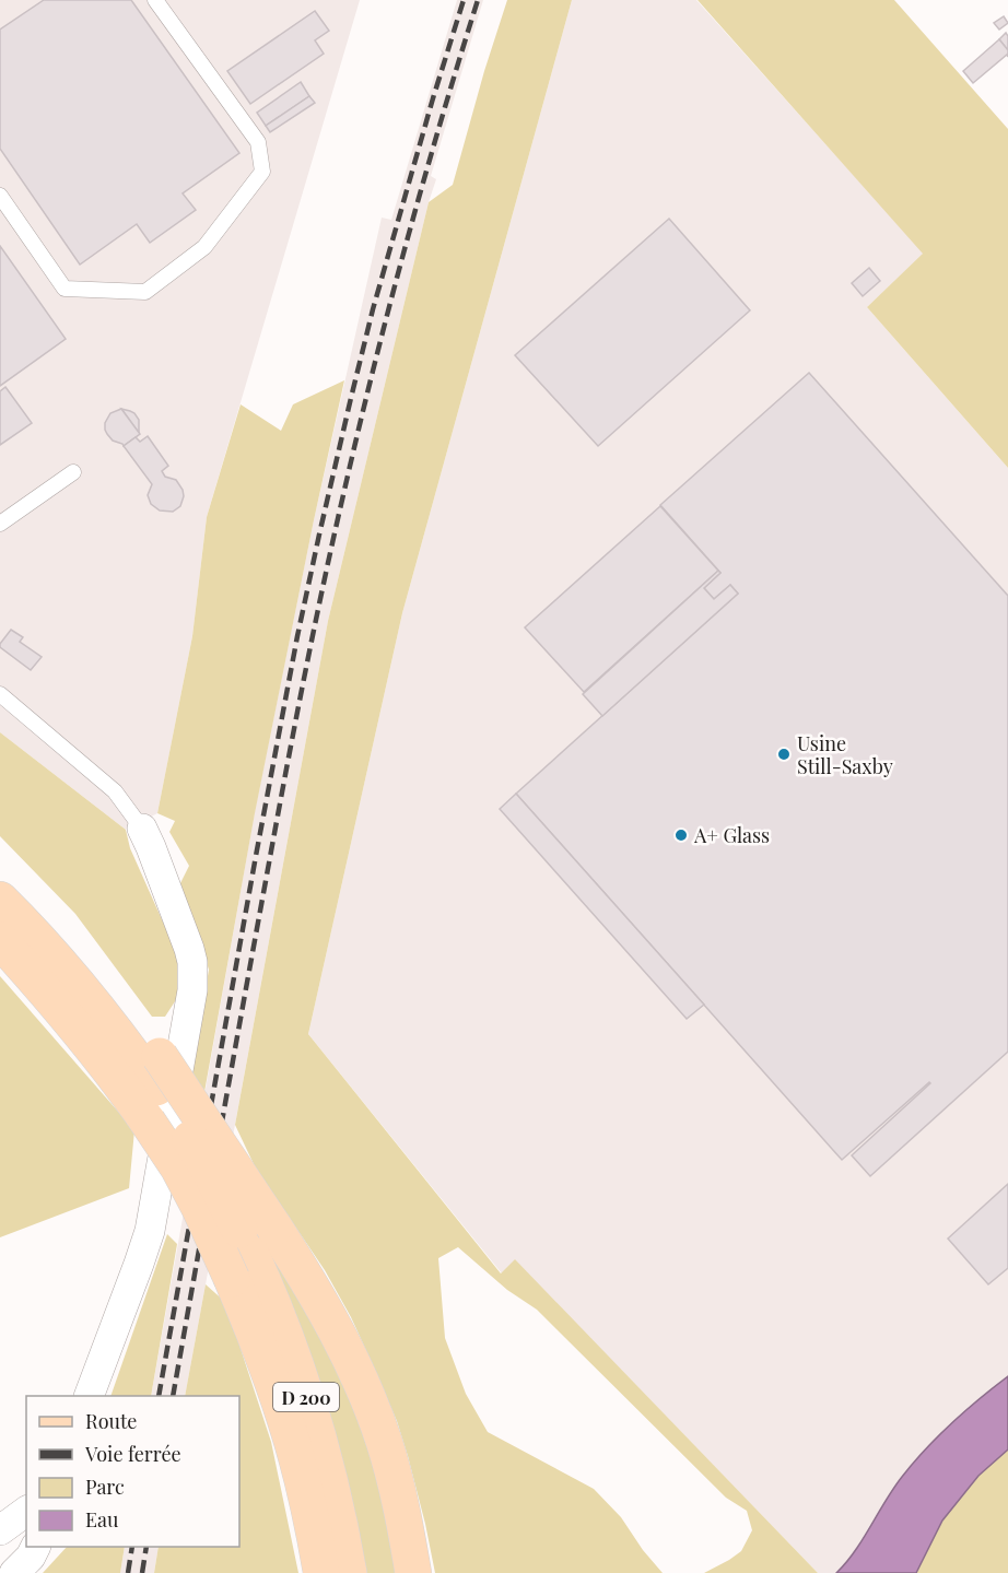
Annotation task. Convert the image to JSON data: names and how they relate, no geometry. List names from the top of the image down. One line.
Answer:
{"streets":{"main road":["D 200"]},"places":["Usine Still-Saxby","A+ Glass"],"legend":["Route","Voie ferrée","Parc","Eau"]}
